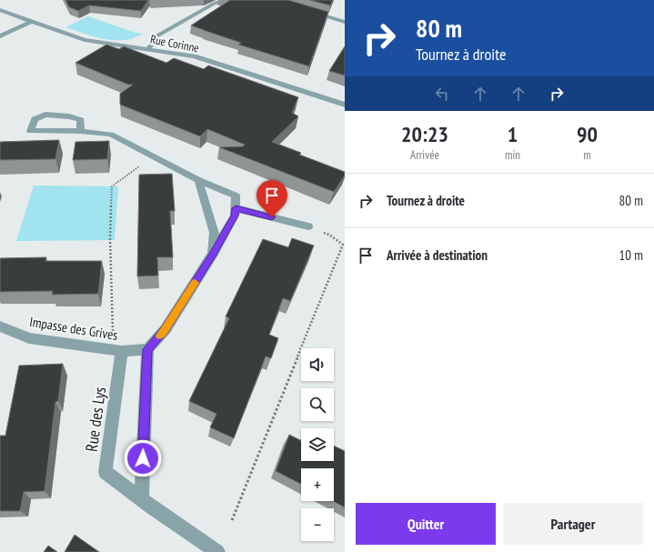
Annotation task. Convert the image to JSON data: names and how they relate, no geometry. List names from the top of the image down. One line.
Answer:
{"streets":{"street":["Rue Corinne","Impasse des Grives","Rue des Lys"]},"crossings":[["Impasse des Grives","Rue des Lys"]],"page":{"turn":["80 m","Tournez à droite"],"eta":["20:23","Arrivée","1","min","90","m"],"list":[{"name":"Tournez à droite","value":"80 m"},{"name":"Arrivée à destination","value":"10 m"}],"map_buttons":["+","−"],"buttons":["Quitter","Partager"]}}
